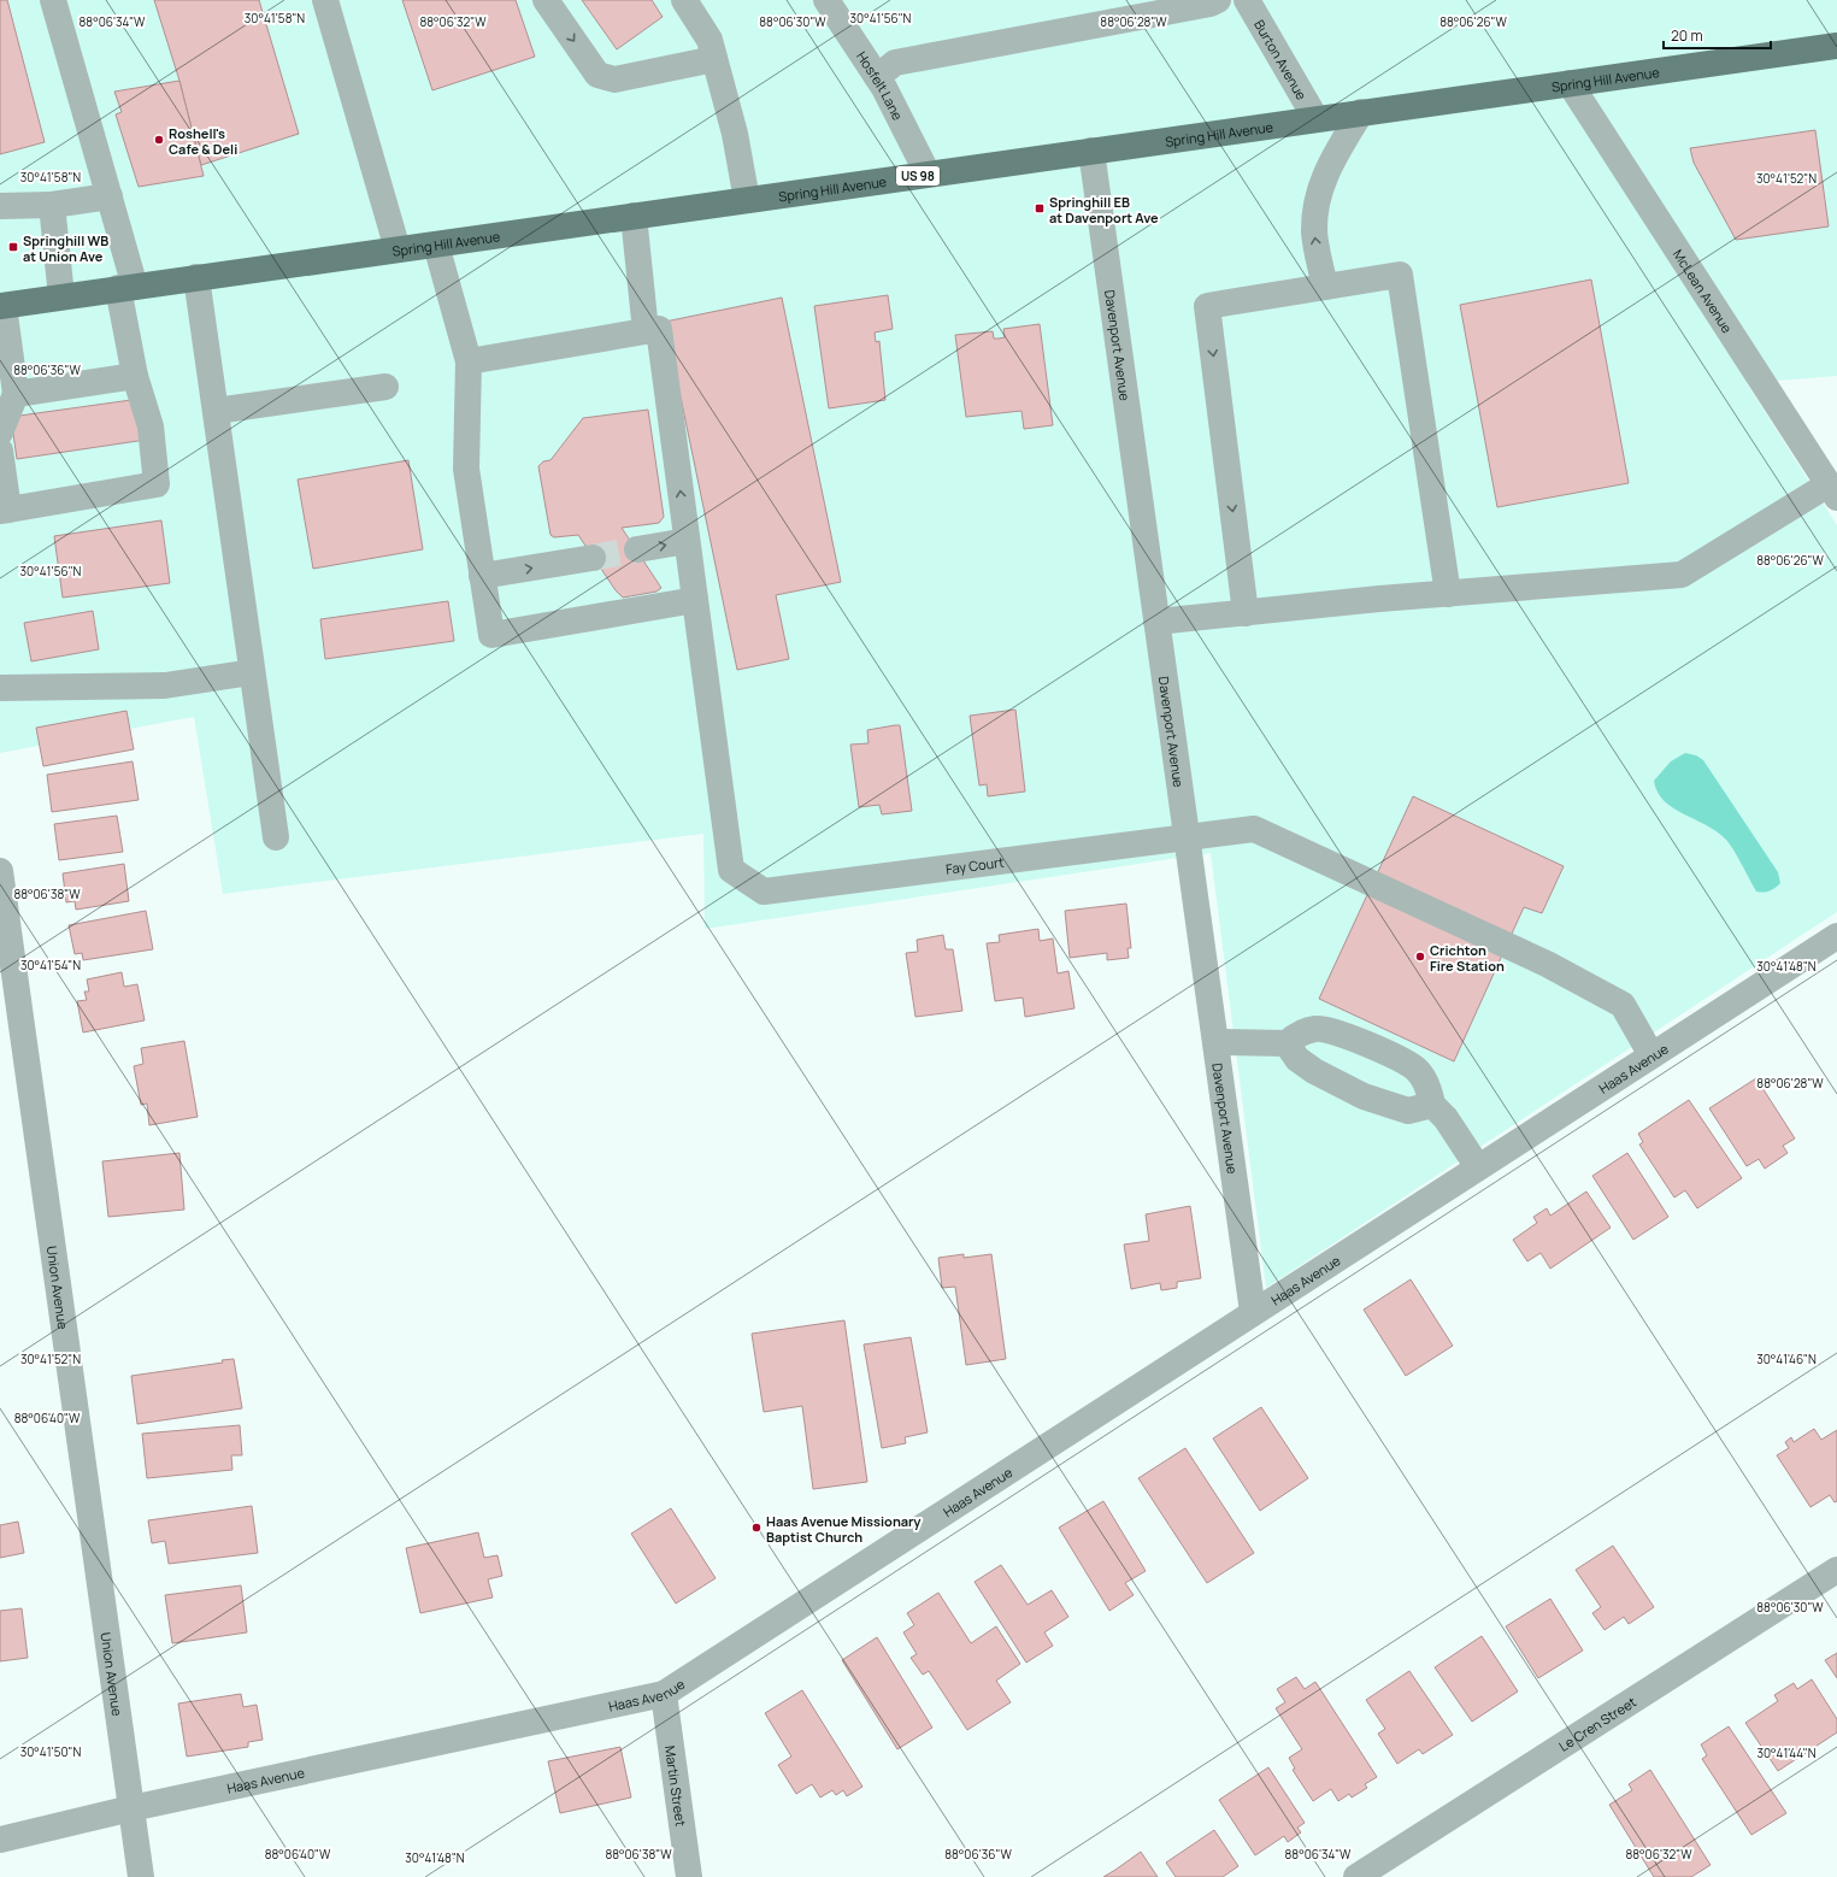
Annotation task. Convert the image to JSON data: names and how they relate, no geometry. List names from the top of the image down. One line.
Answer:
{"streets":{"main road":["Spring Hill Avenue","US 98"],"street":["Burton Avenue","Hosfelt Lane","McLean Avenue","Davenport Avenue","Fay Court","Haas Avenue","Union Avenue","Le Cren Street","Martin Street"]},"crossings":[["Burton Avenue","Spring Hill Avenue"],["Spring Hill Avenue","Hosfelt Lane"],["Spring Hill Avenue","McLean Avenue"],["Spring Hill Avenue","Davenport Avenue"],["Davenport Avenue","Fay Court"],["Davenport Avenue","Haas Avenue"],["Fay Court","Haas Avenue"],["Haas Avenue","Union Avenue"],["Haas Avenue","Martin Street"]],"places":{"other":["Roshell's Cafe & Deli","Crichton Fire Station","Haas Avenue Missionary Baptist Church"],"transit":["Springhill EB at Davenport Ave","Springhill WB at Union Ave"]},"scale_bar":"20 m","coordinates":["30°41'58\"N","30°41'56\"N","88°06'34\"W","88°06'32\"W","88°06'30\"W","88°06'28\"W","88°06'26\"W","30°41'52\"N","88°06'36\"W","88°06'38\"W","30°41'54\"N","30°41'48\"N","30°41'46\"N","88°06'40\"W","30°41'50\"N","30°41'44\"N"]}
